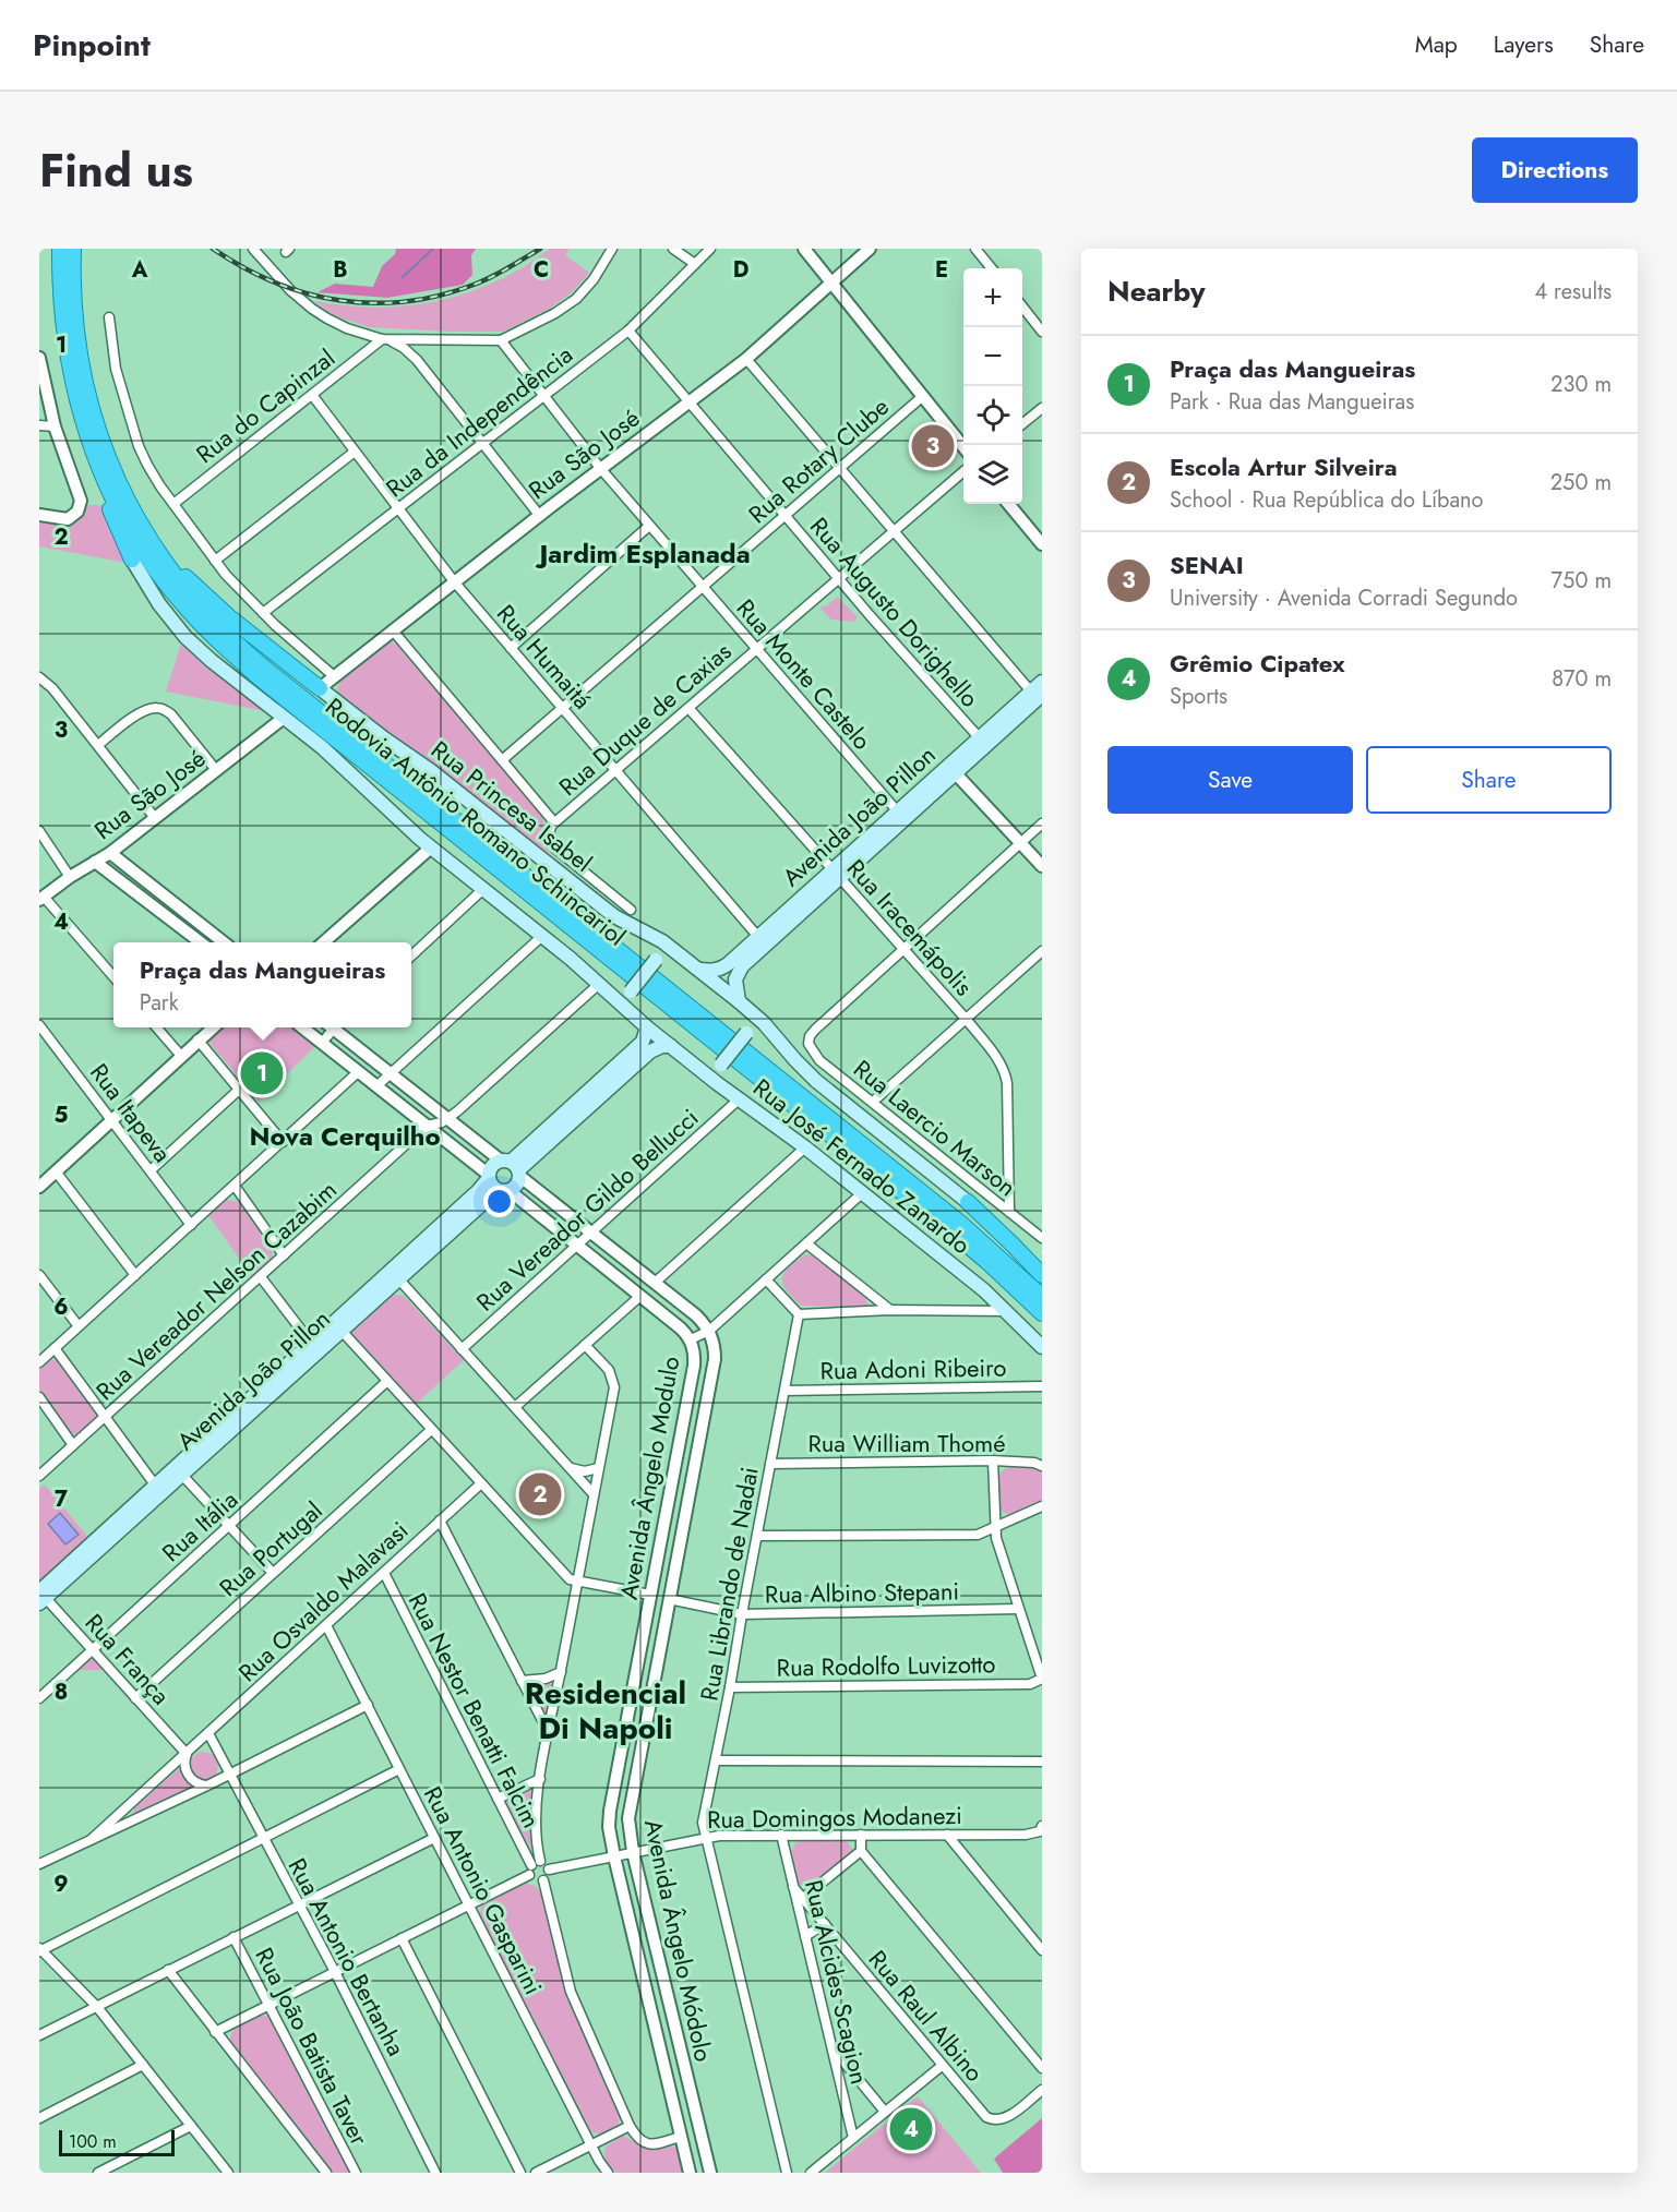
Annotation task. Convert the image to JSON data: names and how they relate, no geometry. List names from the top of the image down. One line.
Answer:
{"streets":{"highway":["Rodovia Antônio Romano Schincariol"],"main road":["Rua Princesa Isabel","Avenida João Pillon","Rua José Fernado Zanardo"],"street":["Rua do Capinzal","Rua da Independência","Rua São José","Rua Rotary Clube","Rua Augusto Dorighello","Rua Humaitá","Rua Monte Castelo","Rua Duque de Caxias","Rua Iracemápolis","Rua Itapeva","Rua Laercio Marson","Rua Vereador Gildo Bellucci","Rua Vereador Nelson Cazabim","Rua Adoni Ribeiro","Rua William Thomé","Avenida Ângelo Modulo","Rua Itália","Rua Portugal","Rua Librando de Nadai","Rua Albino Stepani","Rua Osvaldo Malavasi","Rua França","Rua Rodolfo Luvizotto","Rua Nestor Benatti Falcim","Rua Domingos Modanezi","Rua Antonio Gasparini","Avenida Ângelo Módolo","Rua Antonio Bertanha","Rua Alcides Scagion","Rua Raul Albino","Rua João Batista Taver"]},"crossings":[["Rua do Capinzal","Rua Humaitá"],["Rua da Independência","Rua Augusto Dorighello"],["Rua da Independência","Rua Humaitá"],["Rua da Independência","Rua Monte Castelo"],["Rua São José","Rua Augusto Dorighello"],["Rua São José","Rua Humaitá"],["Rua São José","Rua Monte Castelo"],["Rua São José","Rua Princesa Isabel"],["Rua Rotary Clube","Rua Augusto Dorighello"],["Rua Rotary Clube","Rua Humaitá"],["Rua Rotary Clube","Rua Monte Castelo"],["Rua Augusto Dorighello","Rua Duque de Caxias"],["Rua Augusto Dorighello","Avenida João Pillon"],["Rua Humaitá","Rua Duque de Caxias"],["Rua Humaitá","Avenida João Pillon"],["Rua Monte Castelo","Rua Duque de Caxias"],["Rua Monte Castelo","Avenida João Pillon"],["Rua Duque de Caxias","Rua Princesa Isabel"],["Rua Duque de Caxias","Rua Iracemápolis"],["Rua Princesa Isabel","Avenida João Pillon"],["Rua Princesa Isabel","Rua José Fernado Zanardo"],["Avenida João Pillon","Rua Iracemápolis"],["Avenida João Pillon","Rua José Fernado Zanardo"],["Avenida João Pillon","Avenida Ângelo Modulo"],["Avenida João Pillon","Rua França"],["Rua Iracemápolis","Rua Laercio Marson"],["Rua José Fernado Zanardo","Rua Vereador Gildo Bellucci"],["Rua Vereador Gildo Bellucci","Avenida Ângelo Modulo"],["Rua Adoni Ribeiro","Rua Librando de Nadai"],["Rua William Thomé","Rua Librando de Nadai"],["Avenida Ângelo Modulo","Rua Albino Stepani"],["Avenida Ângelo Modulo","Rua Domingos Modanezi"],["Avenida Ângelo Modulo","Avenida Ângelo Módolo"],["Rua Itália","Rua França"],["Rua Portugal","Rua França"],["Rua Librando de Nadai","Rua Albino Stepani"],["Rua Librando de Nadai","Rua Rodolfo Luvizotto"],["Rua Librando de Nadai","Rua Domingos Modanezi"],["Rua Albino Stepani","Avenida Ângelo Módolo"],["Rua Osvaldo Malavasi","Rua França"],["Rua Osvaldo Malavasi","Rua Nestor Benatti Falcim"],["Rua Osvaldo Malavasi","Rua Antonio Gasparini"],["Rua Osvaldo Malavasi","Rua Antonio Bertanha"],["Rua França","Rua Antonio Bertanha"],["Rua Nestor Benatti Falcim","Rua Domingos Modanezi"],["Rua Domingos Modanezi","Avenida Ângelo Módolo"],["Rua Domingos Modanezi","Rua Alcides Scagion"],["Rua Alcides Scagion","Rua Raul Albino"]],"districts":["Jardim Esplanada","Nova Cerquilho","Residencial Di Napoli"],"scale_bar":"100 m","page":{"header":"Pinpoint","nav":["Map","Layers","Share"],"title":"Find us","buttons":["Directions",["Save","Share"]],"heading":["Nearby","4 results"],"map_buttons":["+","−"],"list":[{"mark":"1","name":"Praça das Mangueiras","note":"Park · Rua das Mangueiras","value":"230 m"},{"mark":"2","name":"Escola Artur Silveira","note":"School · Rua República do Líbano","value":"250 m"},{"mark":"3","name":"SENAI","note":"University · Avenida Corradi Segundo","value":"750 m"},{"mark":"4","name":"Grêmio Cipatex","note":"Sports","value":"870 m"}],"pins":["3","1","2","4"],"popup":["Praça das Mangueiras","Park"],"scale":"100 m"},"grid":{"columns":["A","B","C","D","E"],"rows":["1","2","3","4","5","6","7","8","9"]}}
